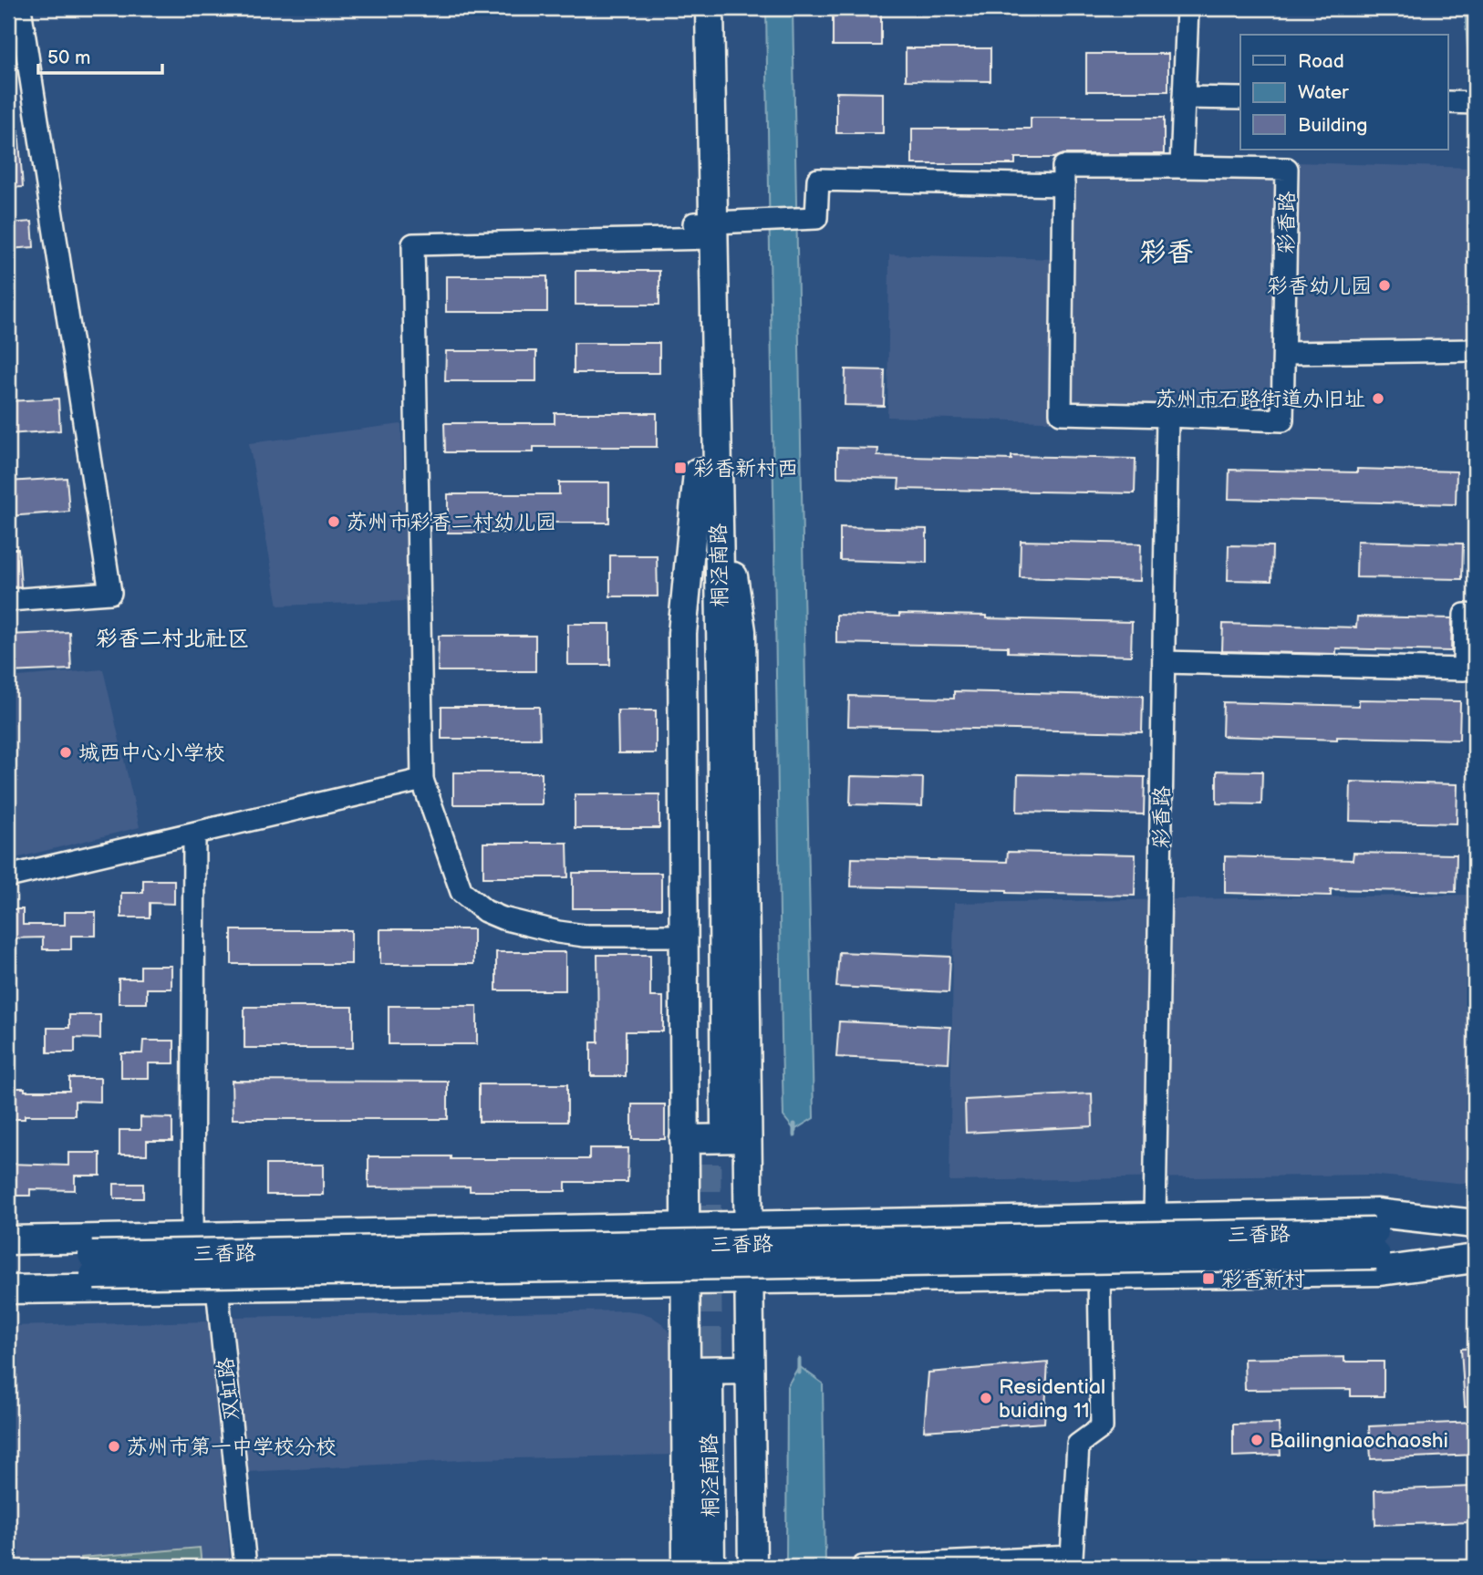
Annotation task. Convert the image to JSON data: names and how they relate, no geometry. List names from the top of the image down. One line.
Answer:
{"streets":{"main road":["桐泾南路","三香路"],"street":["彩香路","双虹路"]},"districts":["彩香","彩香二村北社区"],"places":{"other":["彩香幼儿园","苏州市石路街道办旧址","苏州市彩香二村幼儿园","城西中心小学校","Residential buiding 11","Bailingniaochaoshi","苏州市第一中学校分校"],"transit":["彩香新村西","彩香新村"]},"legend":["Road","Water","Building"],"scale_bar":"50 m"}
